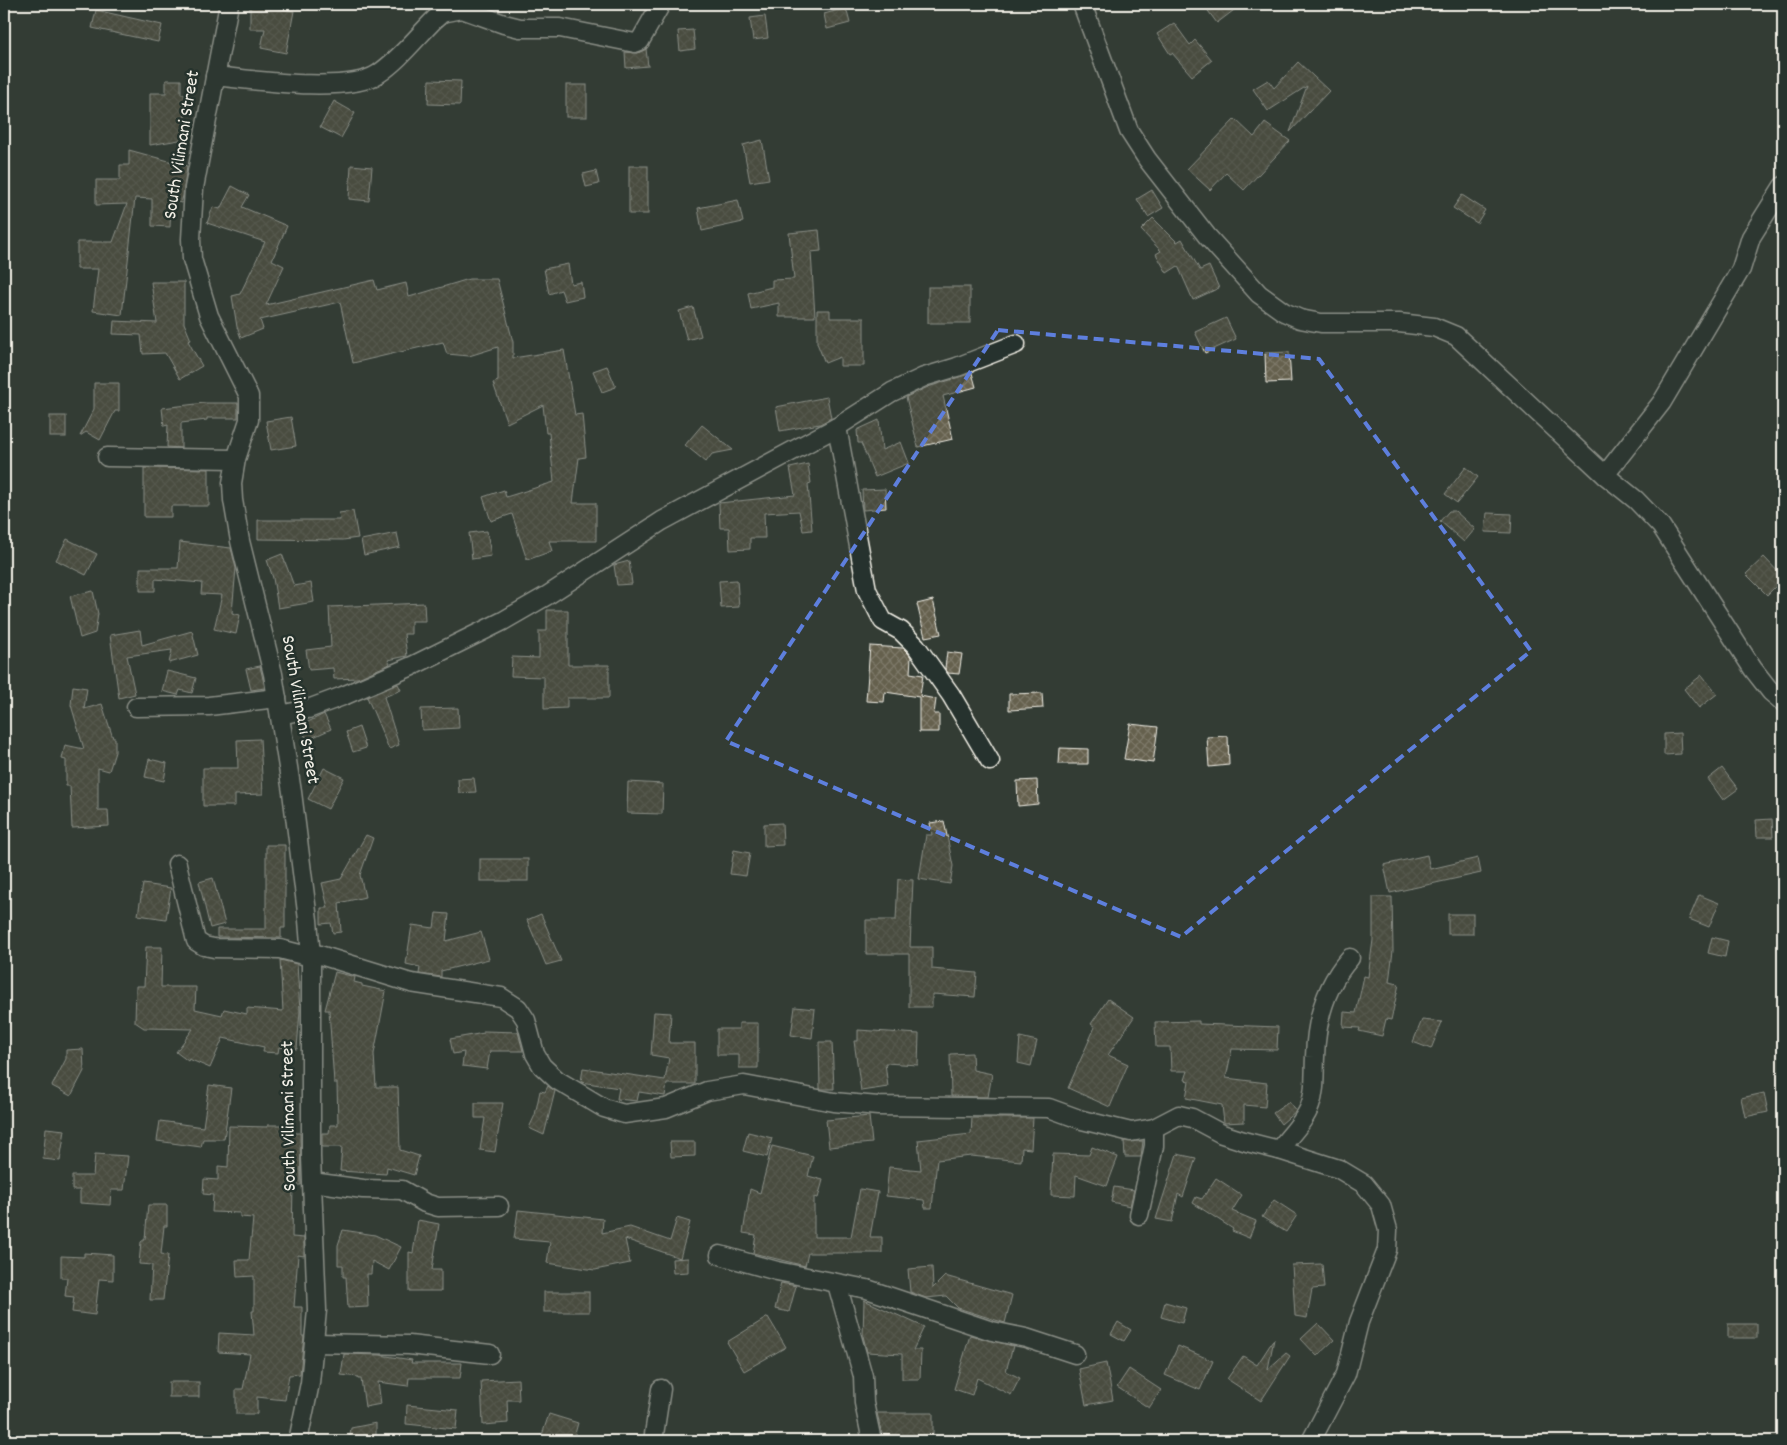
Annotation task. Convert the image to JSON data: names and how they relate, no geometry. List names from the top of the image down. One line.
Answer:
{"streets":{"street":["South Vilimani Street"]}}
